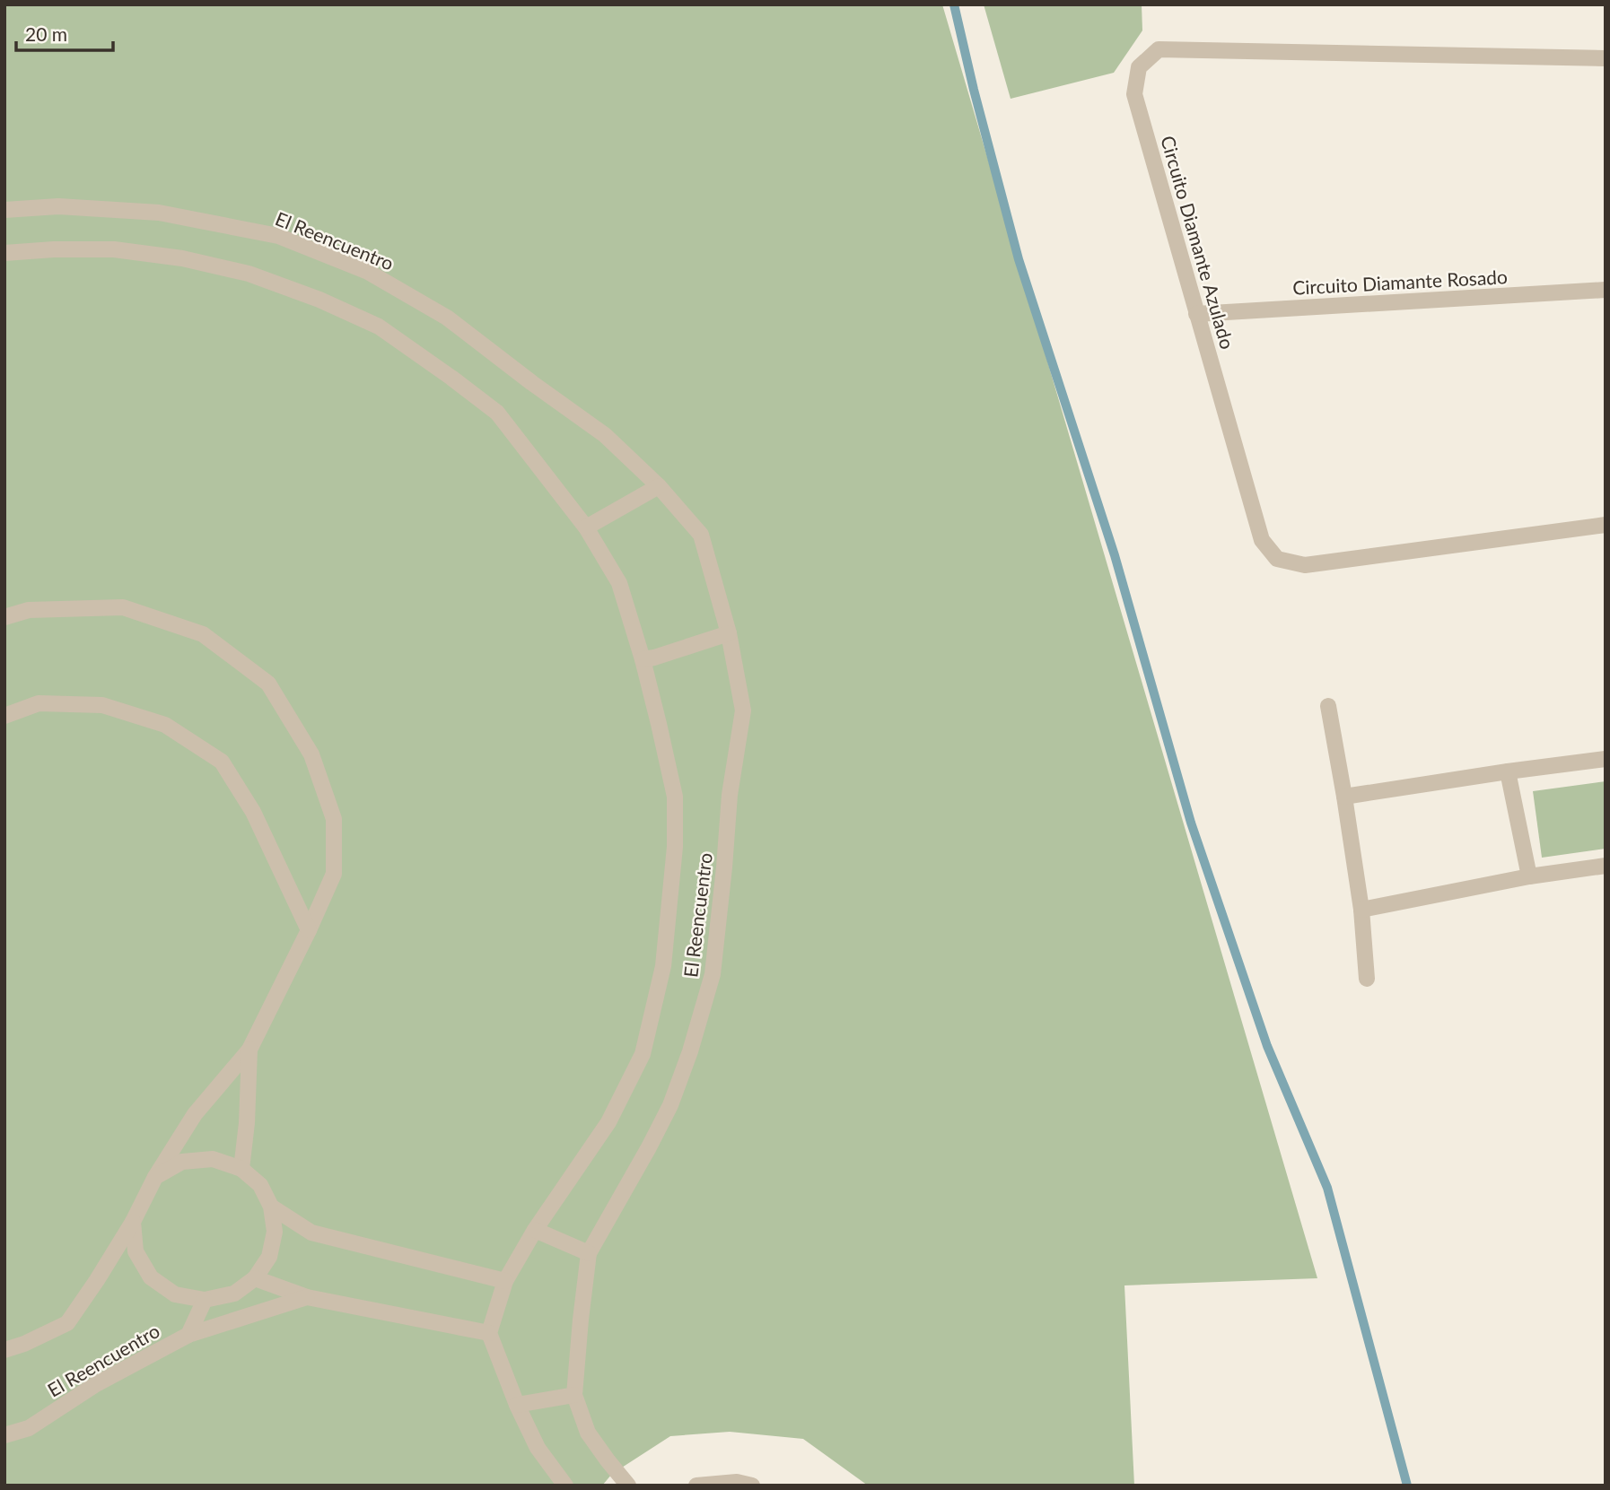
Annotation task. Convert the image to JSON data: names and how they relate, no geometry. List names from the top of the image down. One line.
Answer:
{"streets":{"street":["El Reencuentro","Circuito Diamante Azulado","Circuito Diamante Rosado"]},"crossings":[["Circuito Diamante Azulado","Circuito Diamante Rosado"]],"scale_bar":"20 m"}
